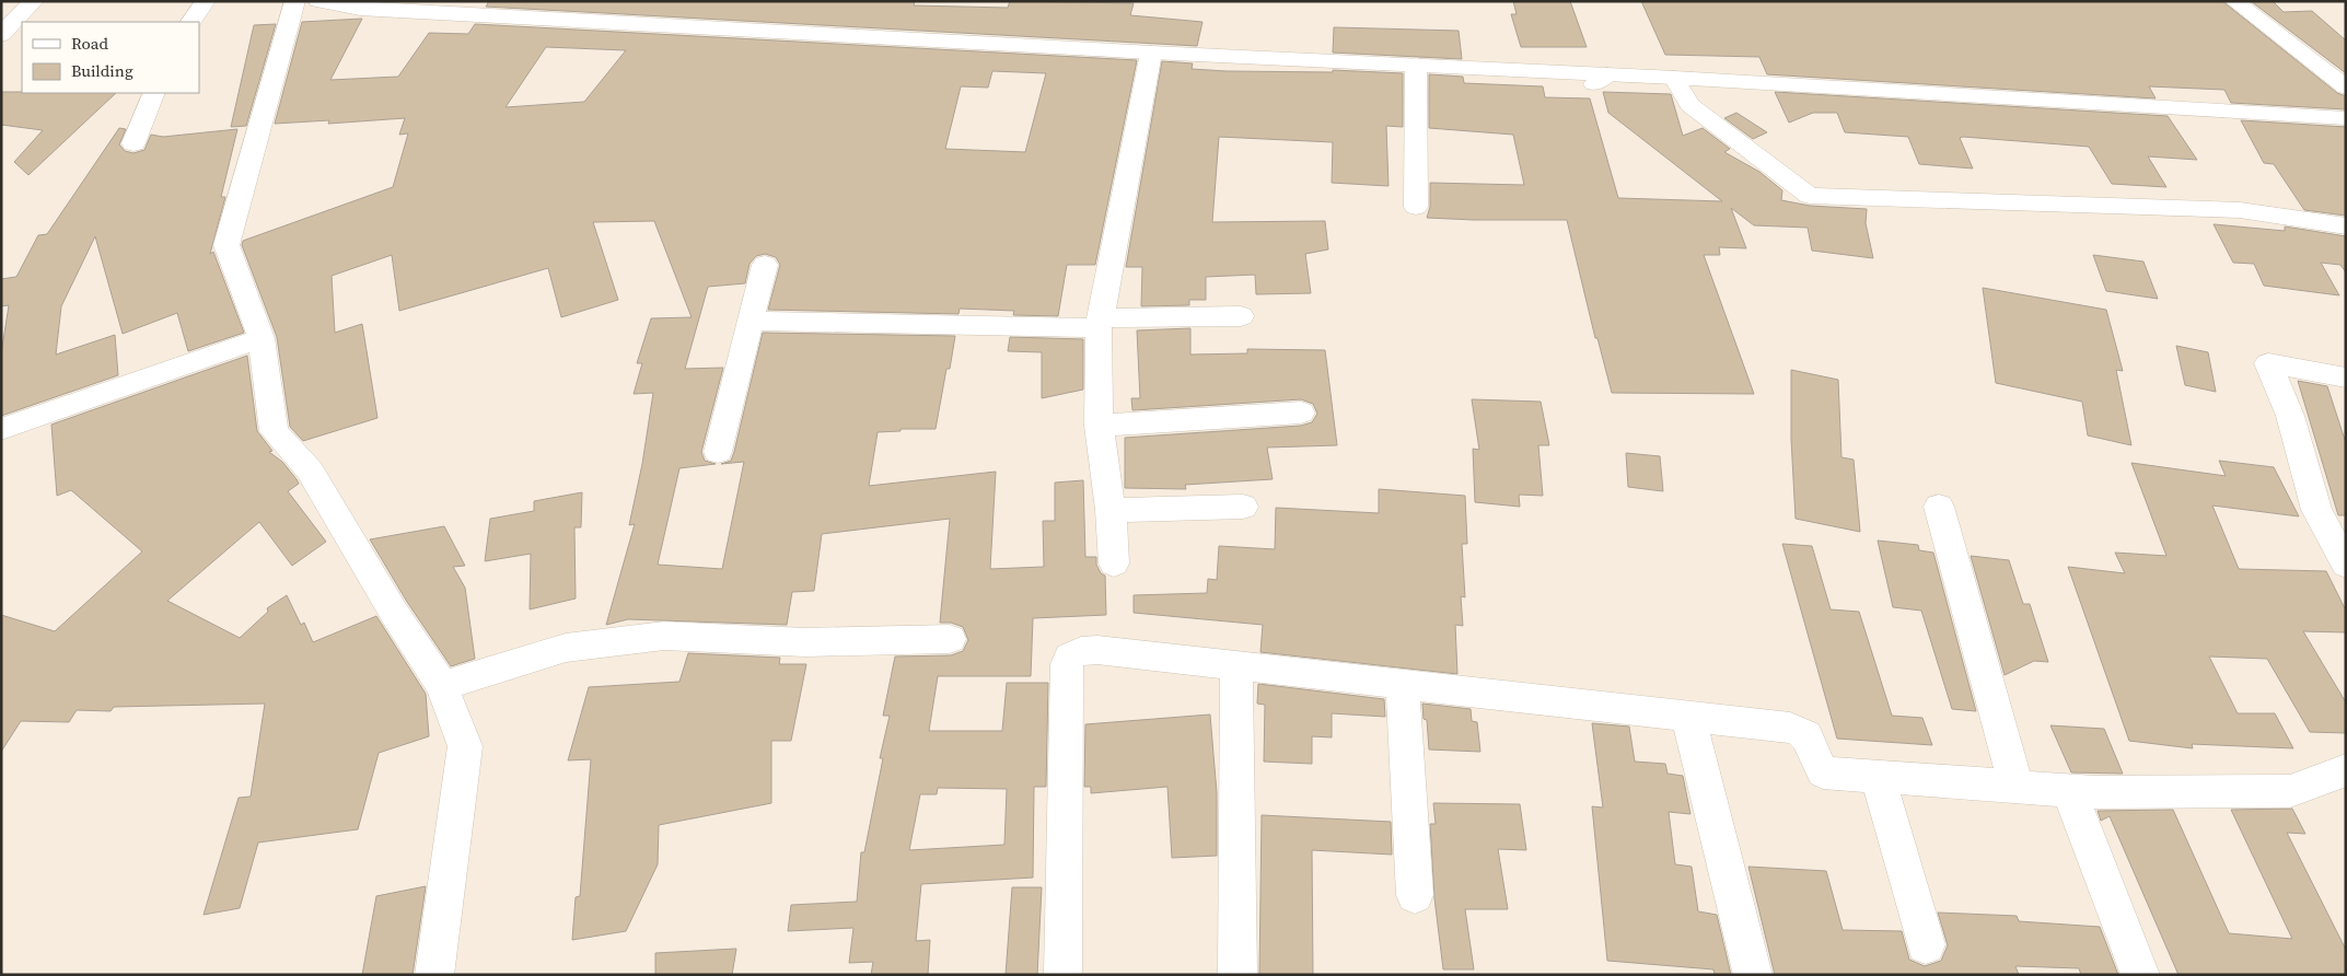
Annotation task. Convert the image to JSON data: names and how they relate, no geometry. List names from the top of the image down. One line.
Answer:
{"legend":["Road","Building"]}
